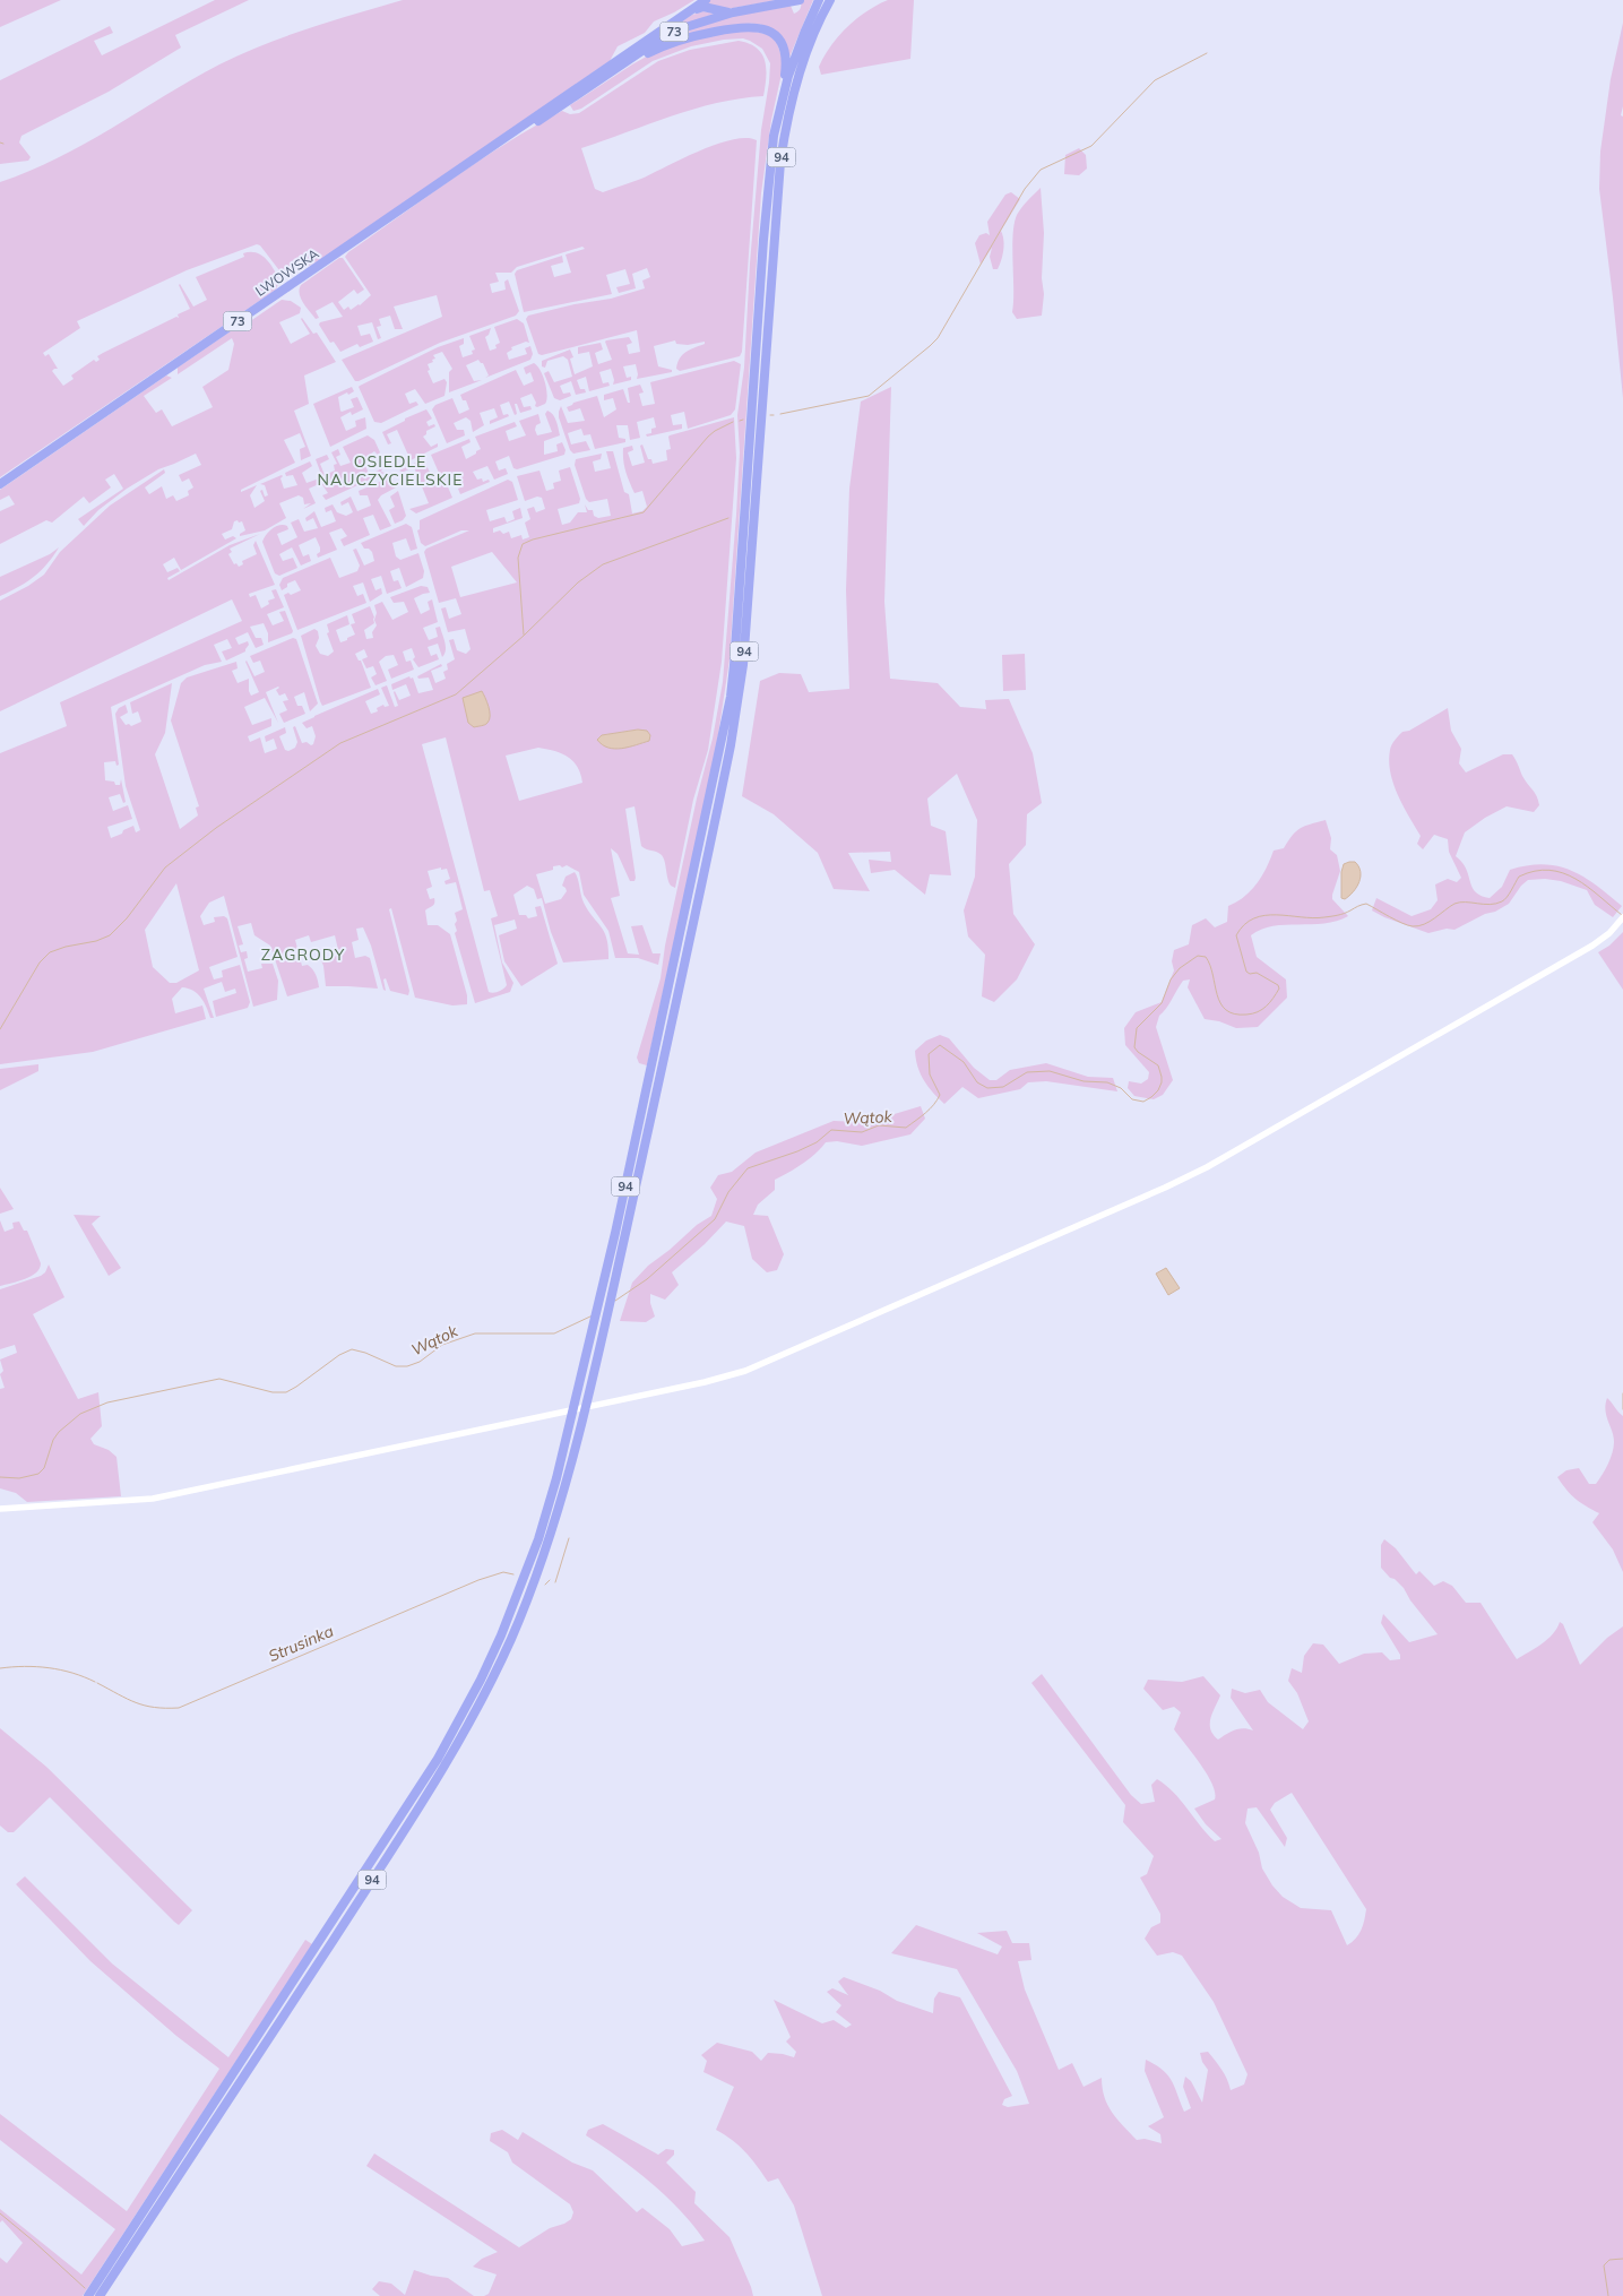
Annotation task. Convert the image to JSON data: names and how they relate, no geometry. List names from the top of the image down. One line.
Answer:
{"streets":{"main road":["73","94","LWOWSKA"]},"crossings":[["73","LWOWSKA"]],"districts":["OSIEDLE NAUCZYCIELSKIE","ZAGRODY"],"water":["Wątok","Strusinka"]}
